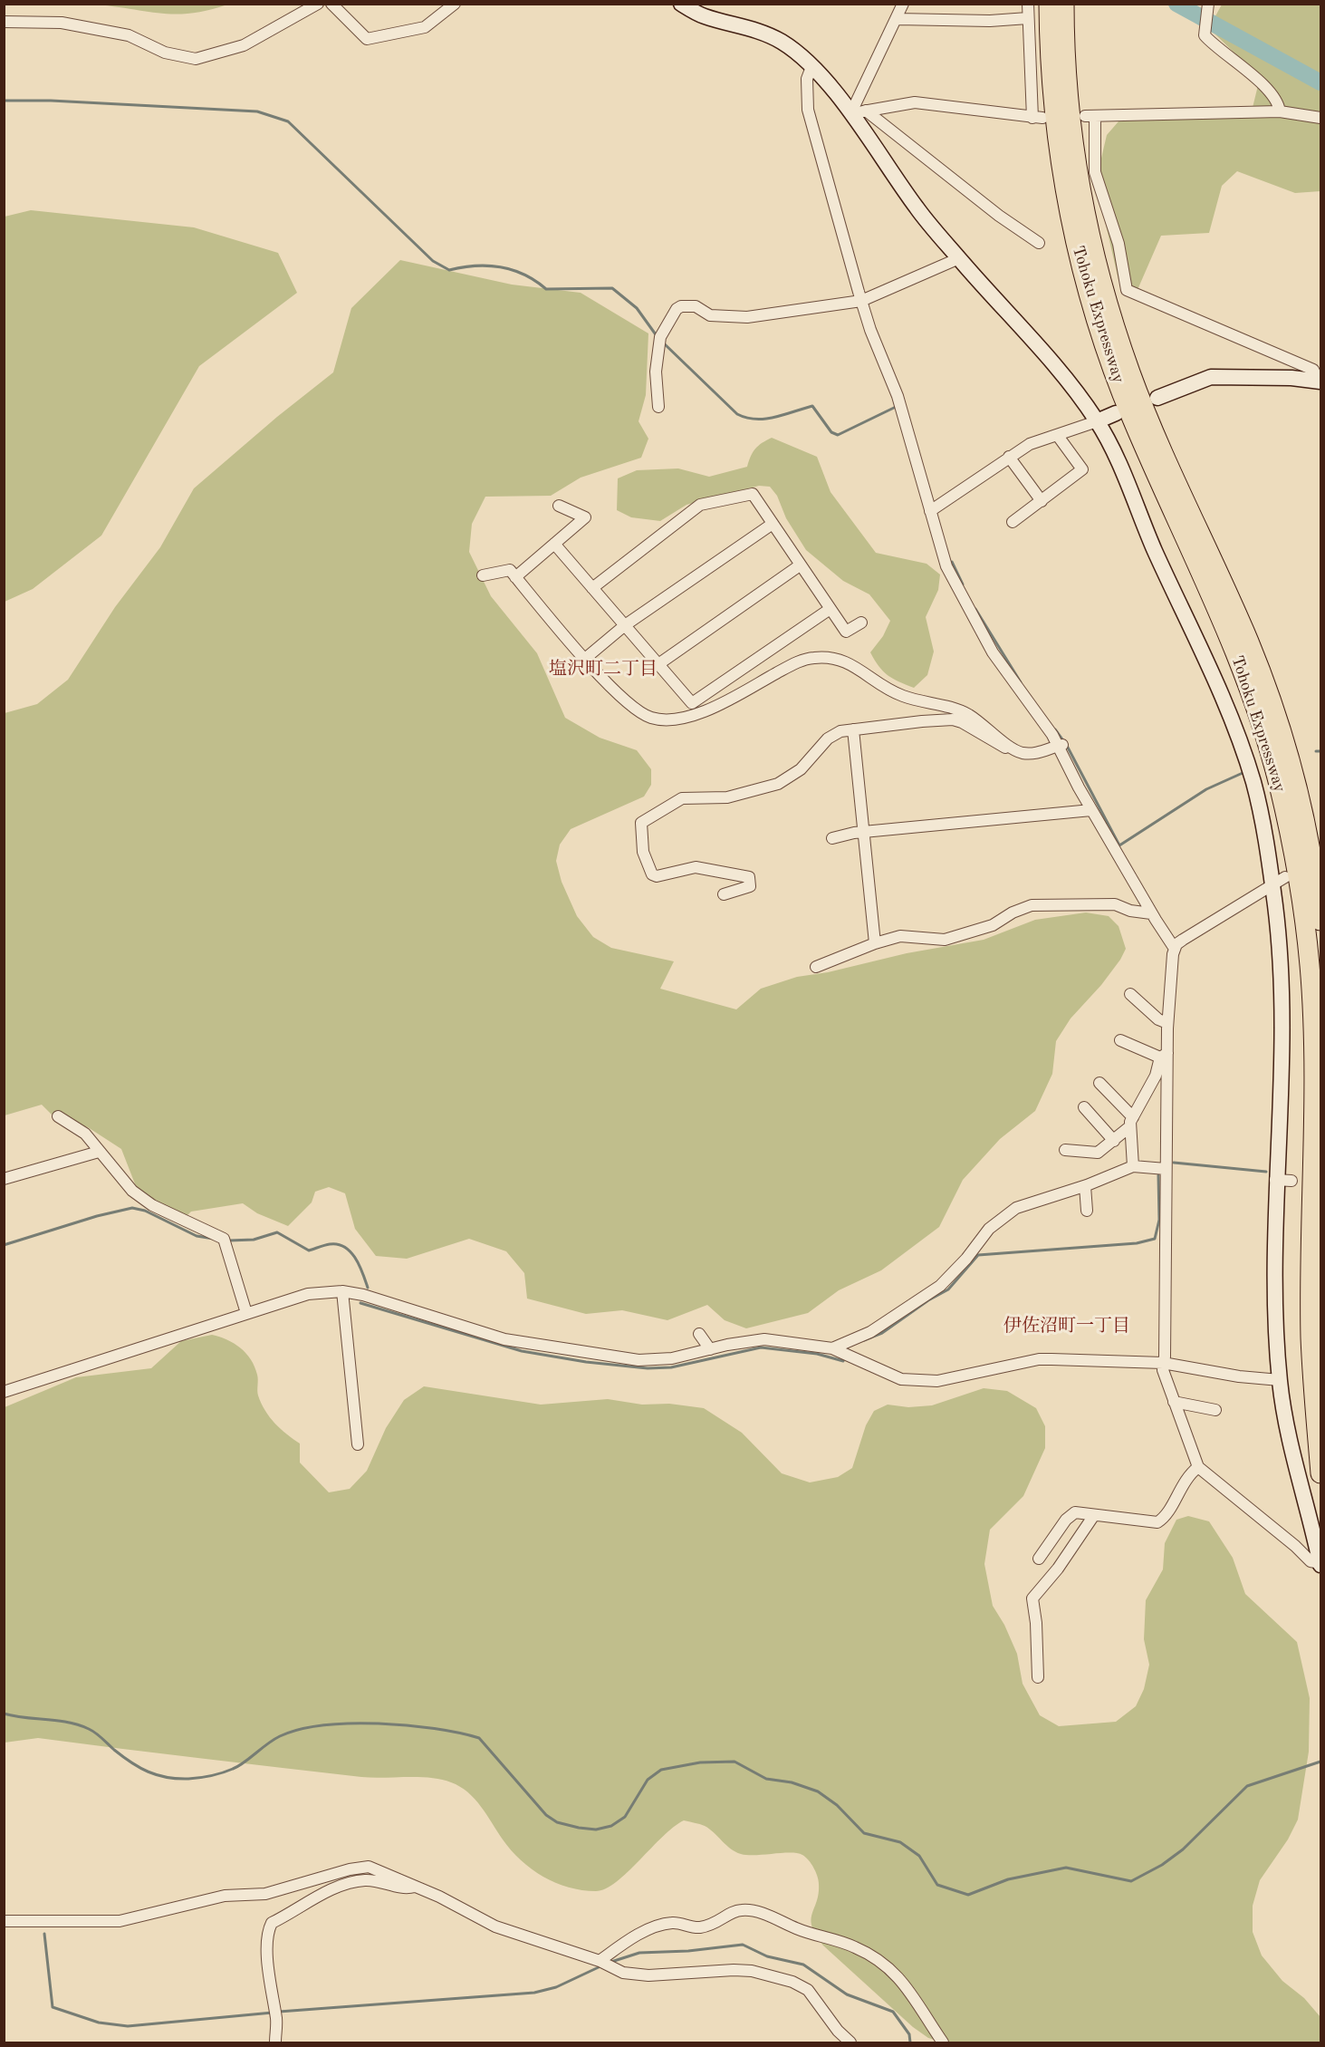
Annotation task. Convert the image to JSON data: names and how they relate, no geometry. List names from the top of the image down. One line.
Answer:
{"streets":{"highway":["Tohoku Expressway"]},"districts":["塩沢町二丁目","伊佐沼町一丁目"]}
